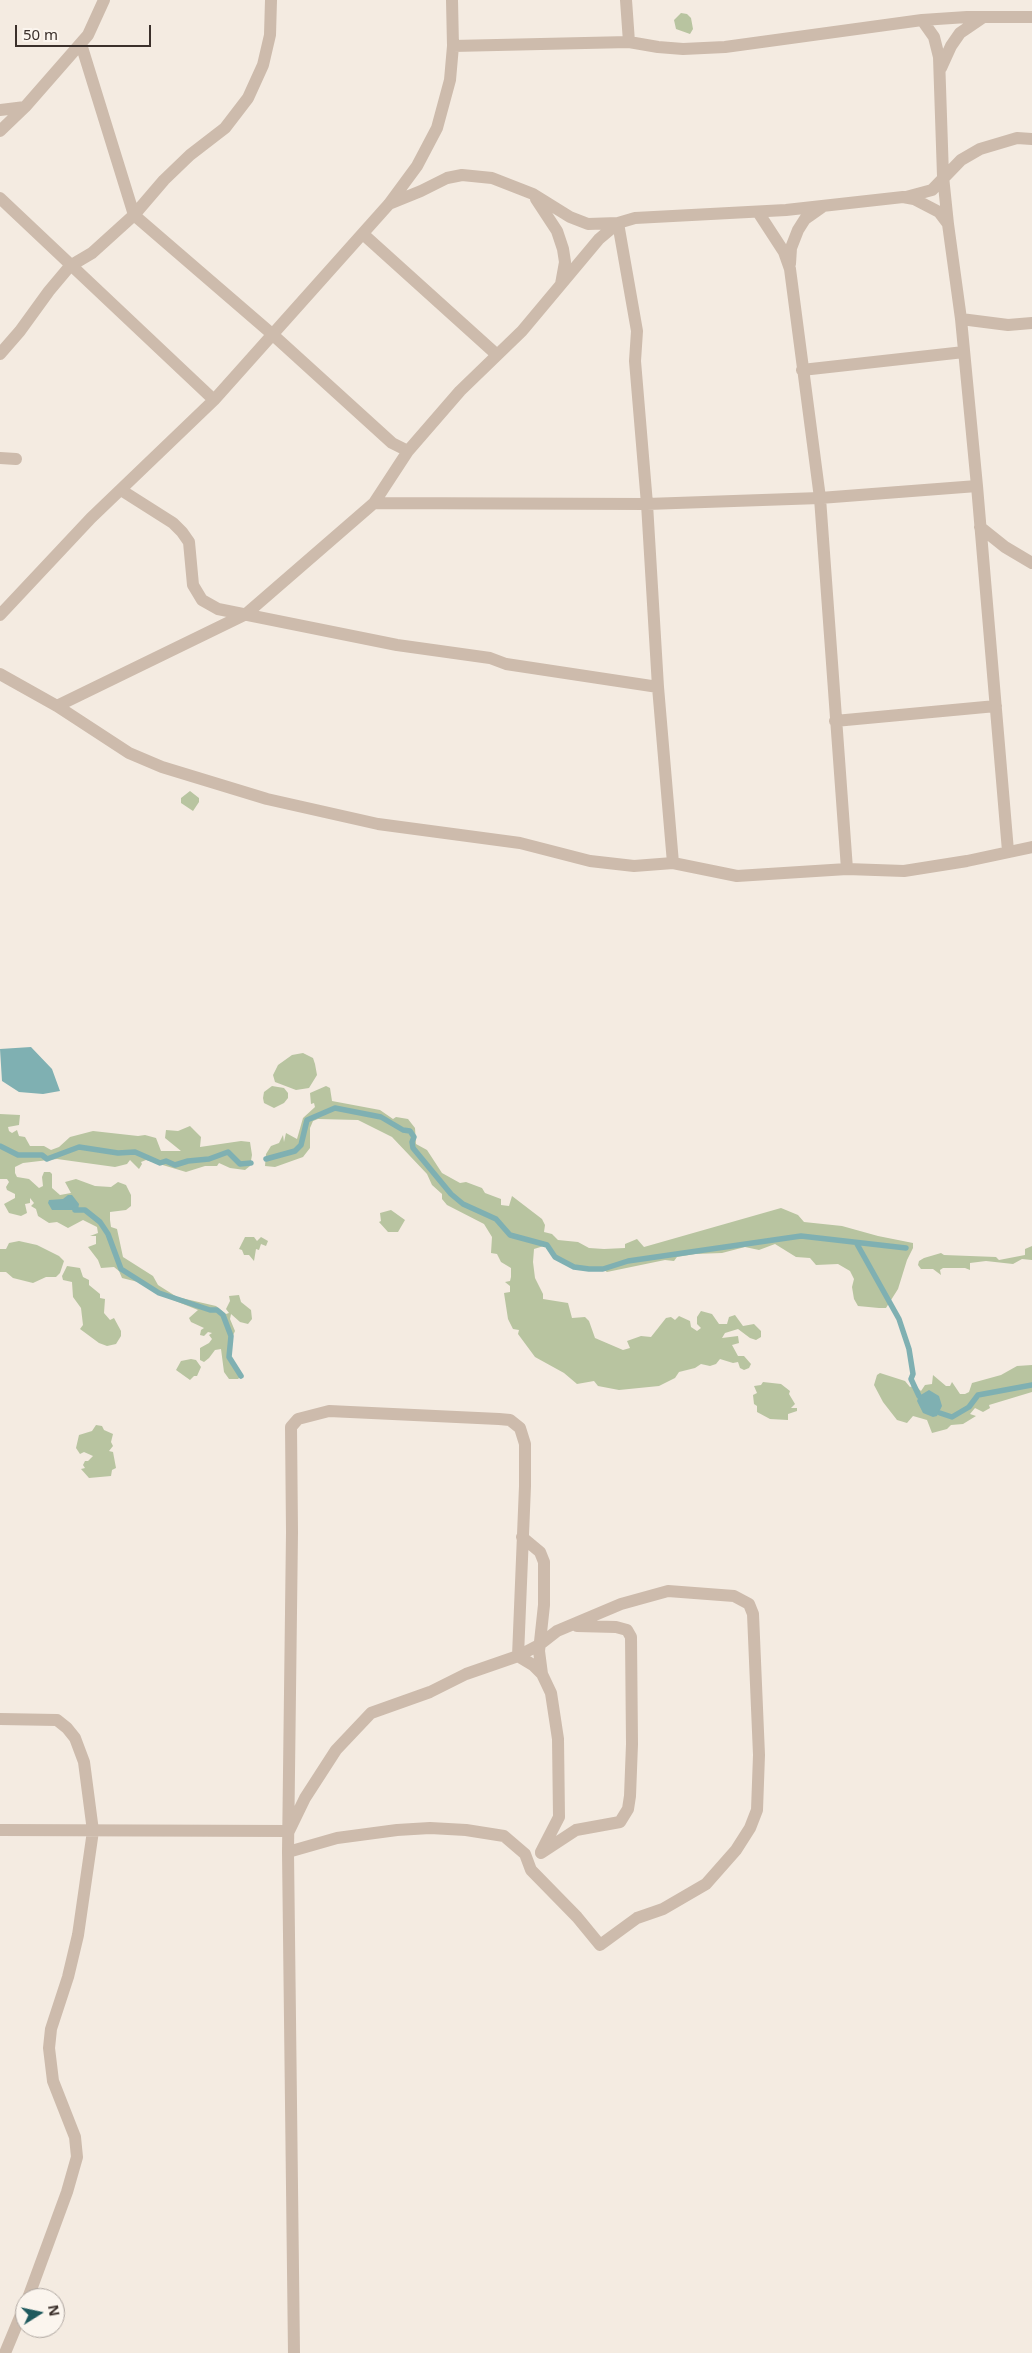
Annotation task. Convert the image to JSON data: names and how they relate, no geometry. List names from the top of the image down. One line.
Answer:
{"scale_bar":"50 m","north":"right"}
